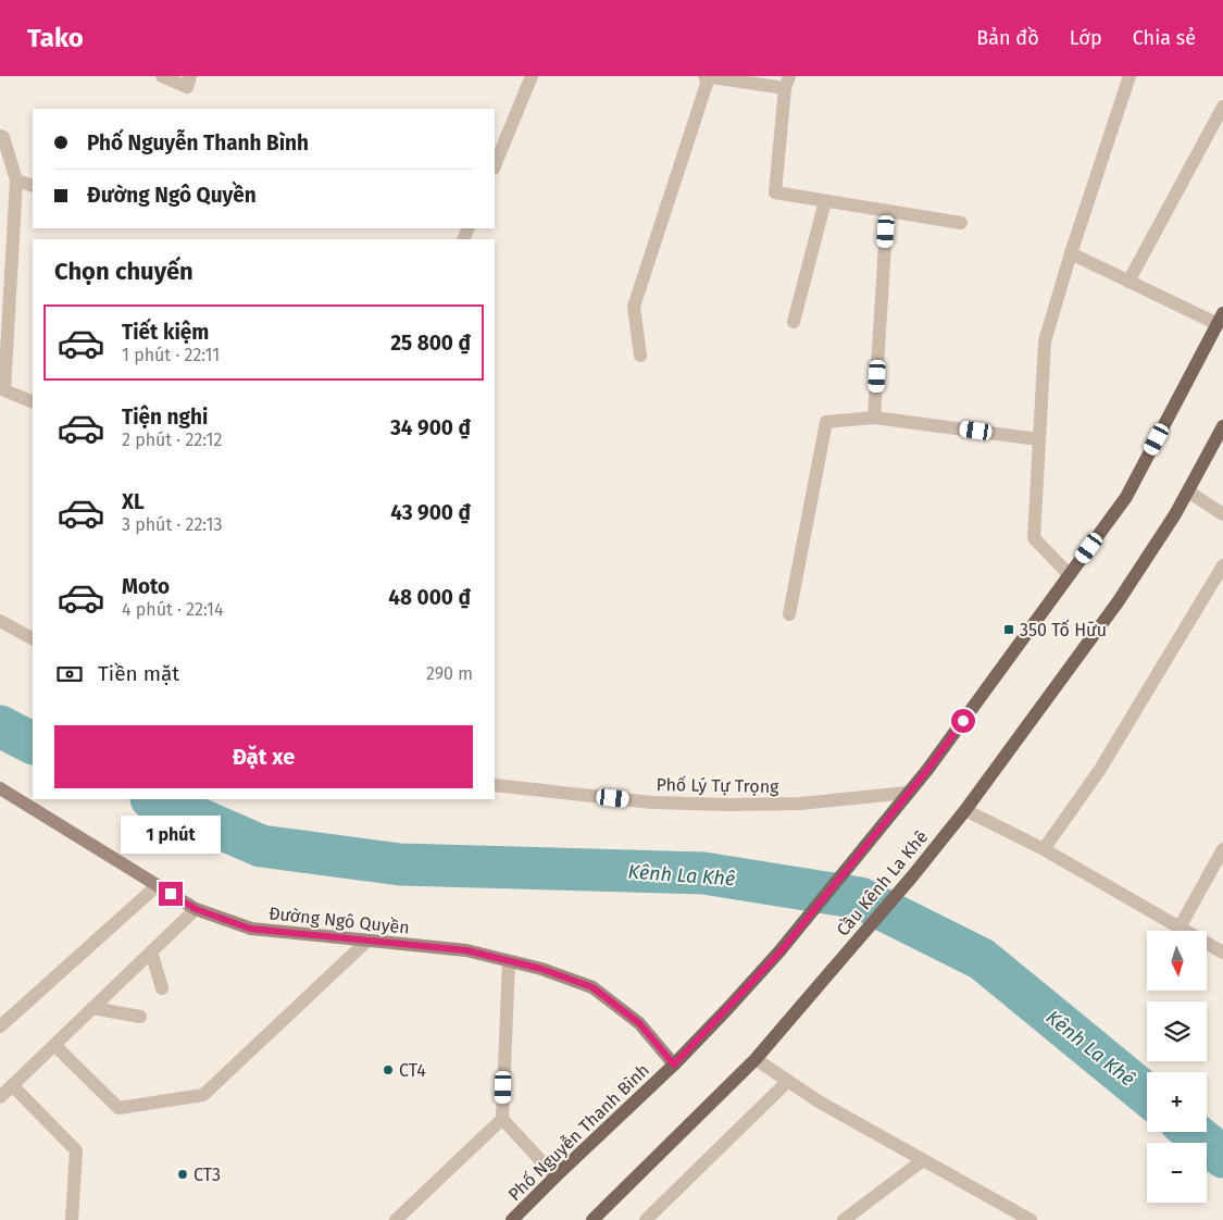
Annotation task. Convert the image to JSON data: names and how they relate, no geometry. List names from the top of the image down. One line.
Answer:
{"streets":{"main road":["Cầu Kênh La Khê","Phố Nguyễn Thanh Bình"],"street":["Phố Lý Tự Trọng","Đường Ngô Quyền"]},"crossings":[["Phố Lý Tự Trọng","Cầu Kênh La Khê"],["Cầu Kênh La Khê","Phố Nguyễn Thanh Bình"],["Đường Ngô Quyền","Phố Nguyễn Thanh Bình"]],"water":["Kênh La Khê"],"places":{"transit":["350 Tố Hữu"],"other":["CT4","CT3"]},"north":"bottom","page":{"header":"Tako","nav":["Bản đồ","Lớp","Chia sẻ"],"banner":["Phố Nguyễn Thanh Bình","Đường Ngô Quyền"],"heading":"Chọn chuyến","list":[{"name":"Tiết kiệm","note":"1 phút · 22:11","value":"25 800 ₫"},{"name":"Tiện nghi","note":"2 phút · 22:12","value":"34 900 ₫"},{"name":"XL","note":"3 phút · 22:13","value":"43 900 ₫"},{"name":"Moto","note":"4 phút · 22:14","value":"48 000 ₫"}],"pay":["Tiền mặt","290 m"],"buttons":"Đặt xe","bubble":"1 phút","map_buttons":["+","−"]}}
